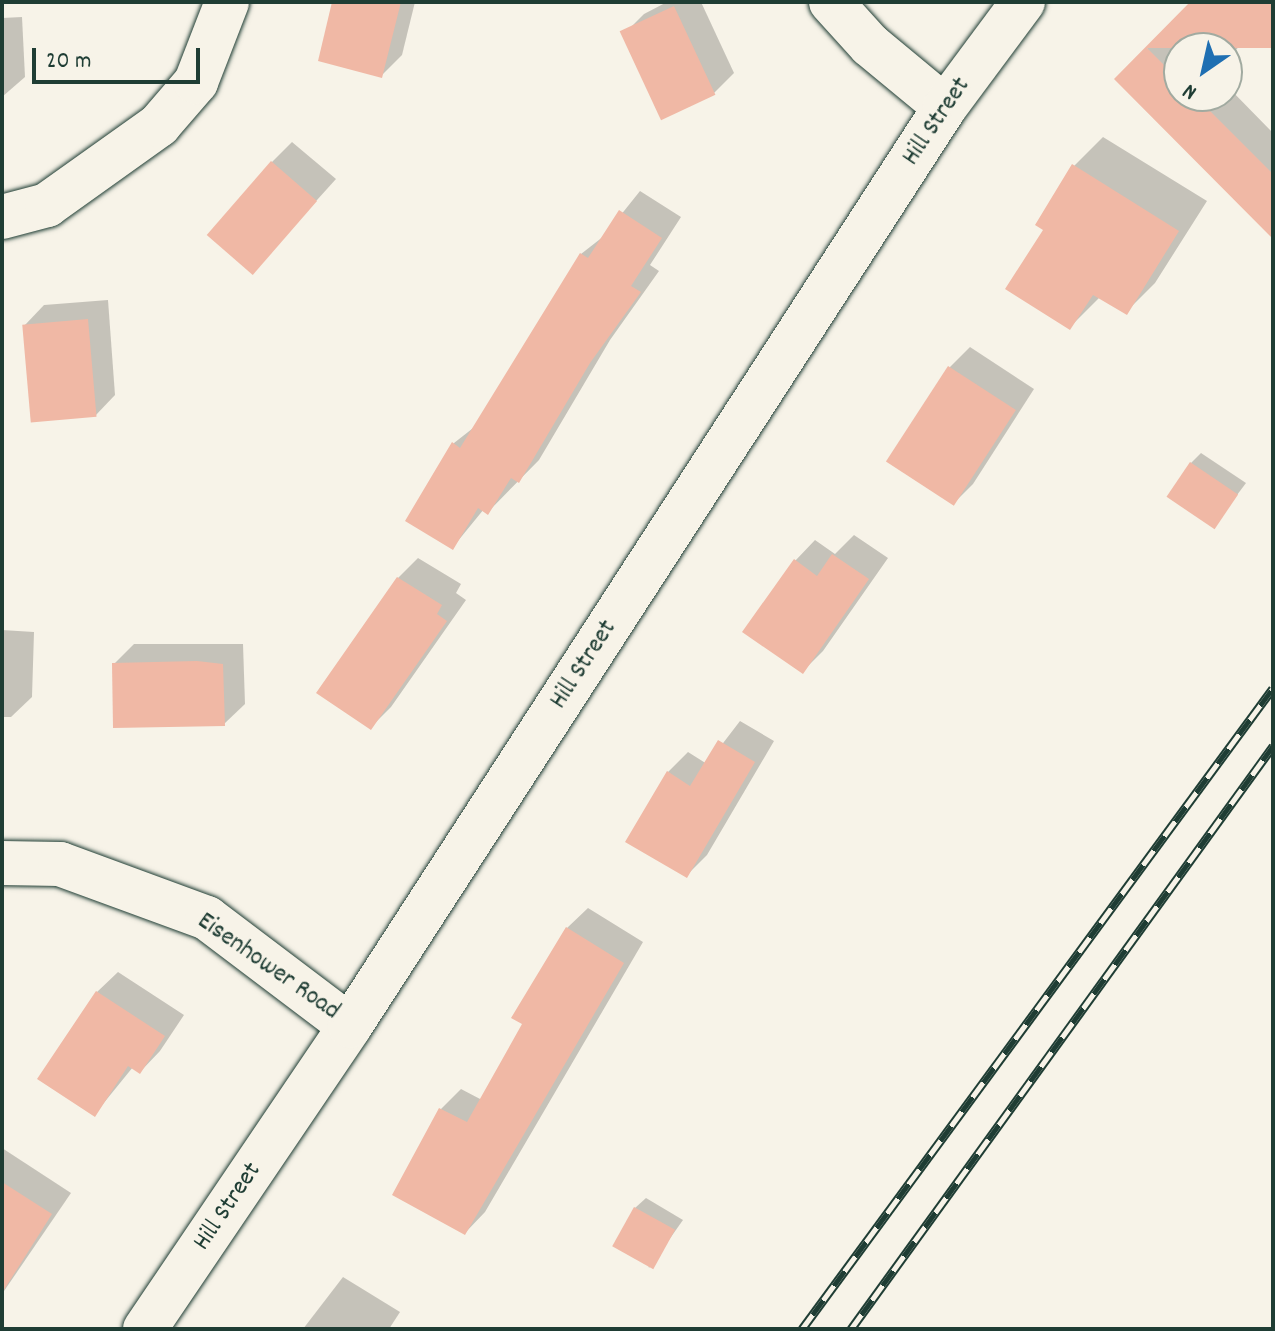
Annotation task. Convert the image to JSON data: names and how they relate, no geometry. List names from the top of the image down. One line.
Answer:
{"streets":{"street":["Hill Street","Eisenhower Road"]},"crossings":[["Hill Street","Eisenhower Road"]],"scale_bar":"20 m","north":"bottom left"}
